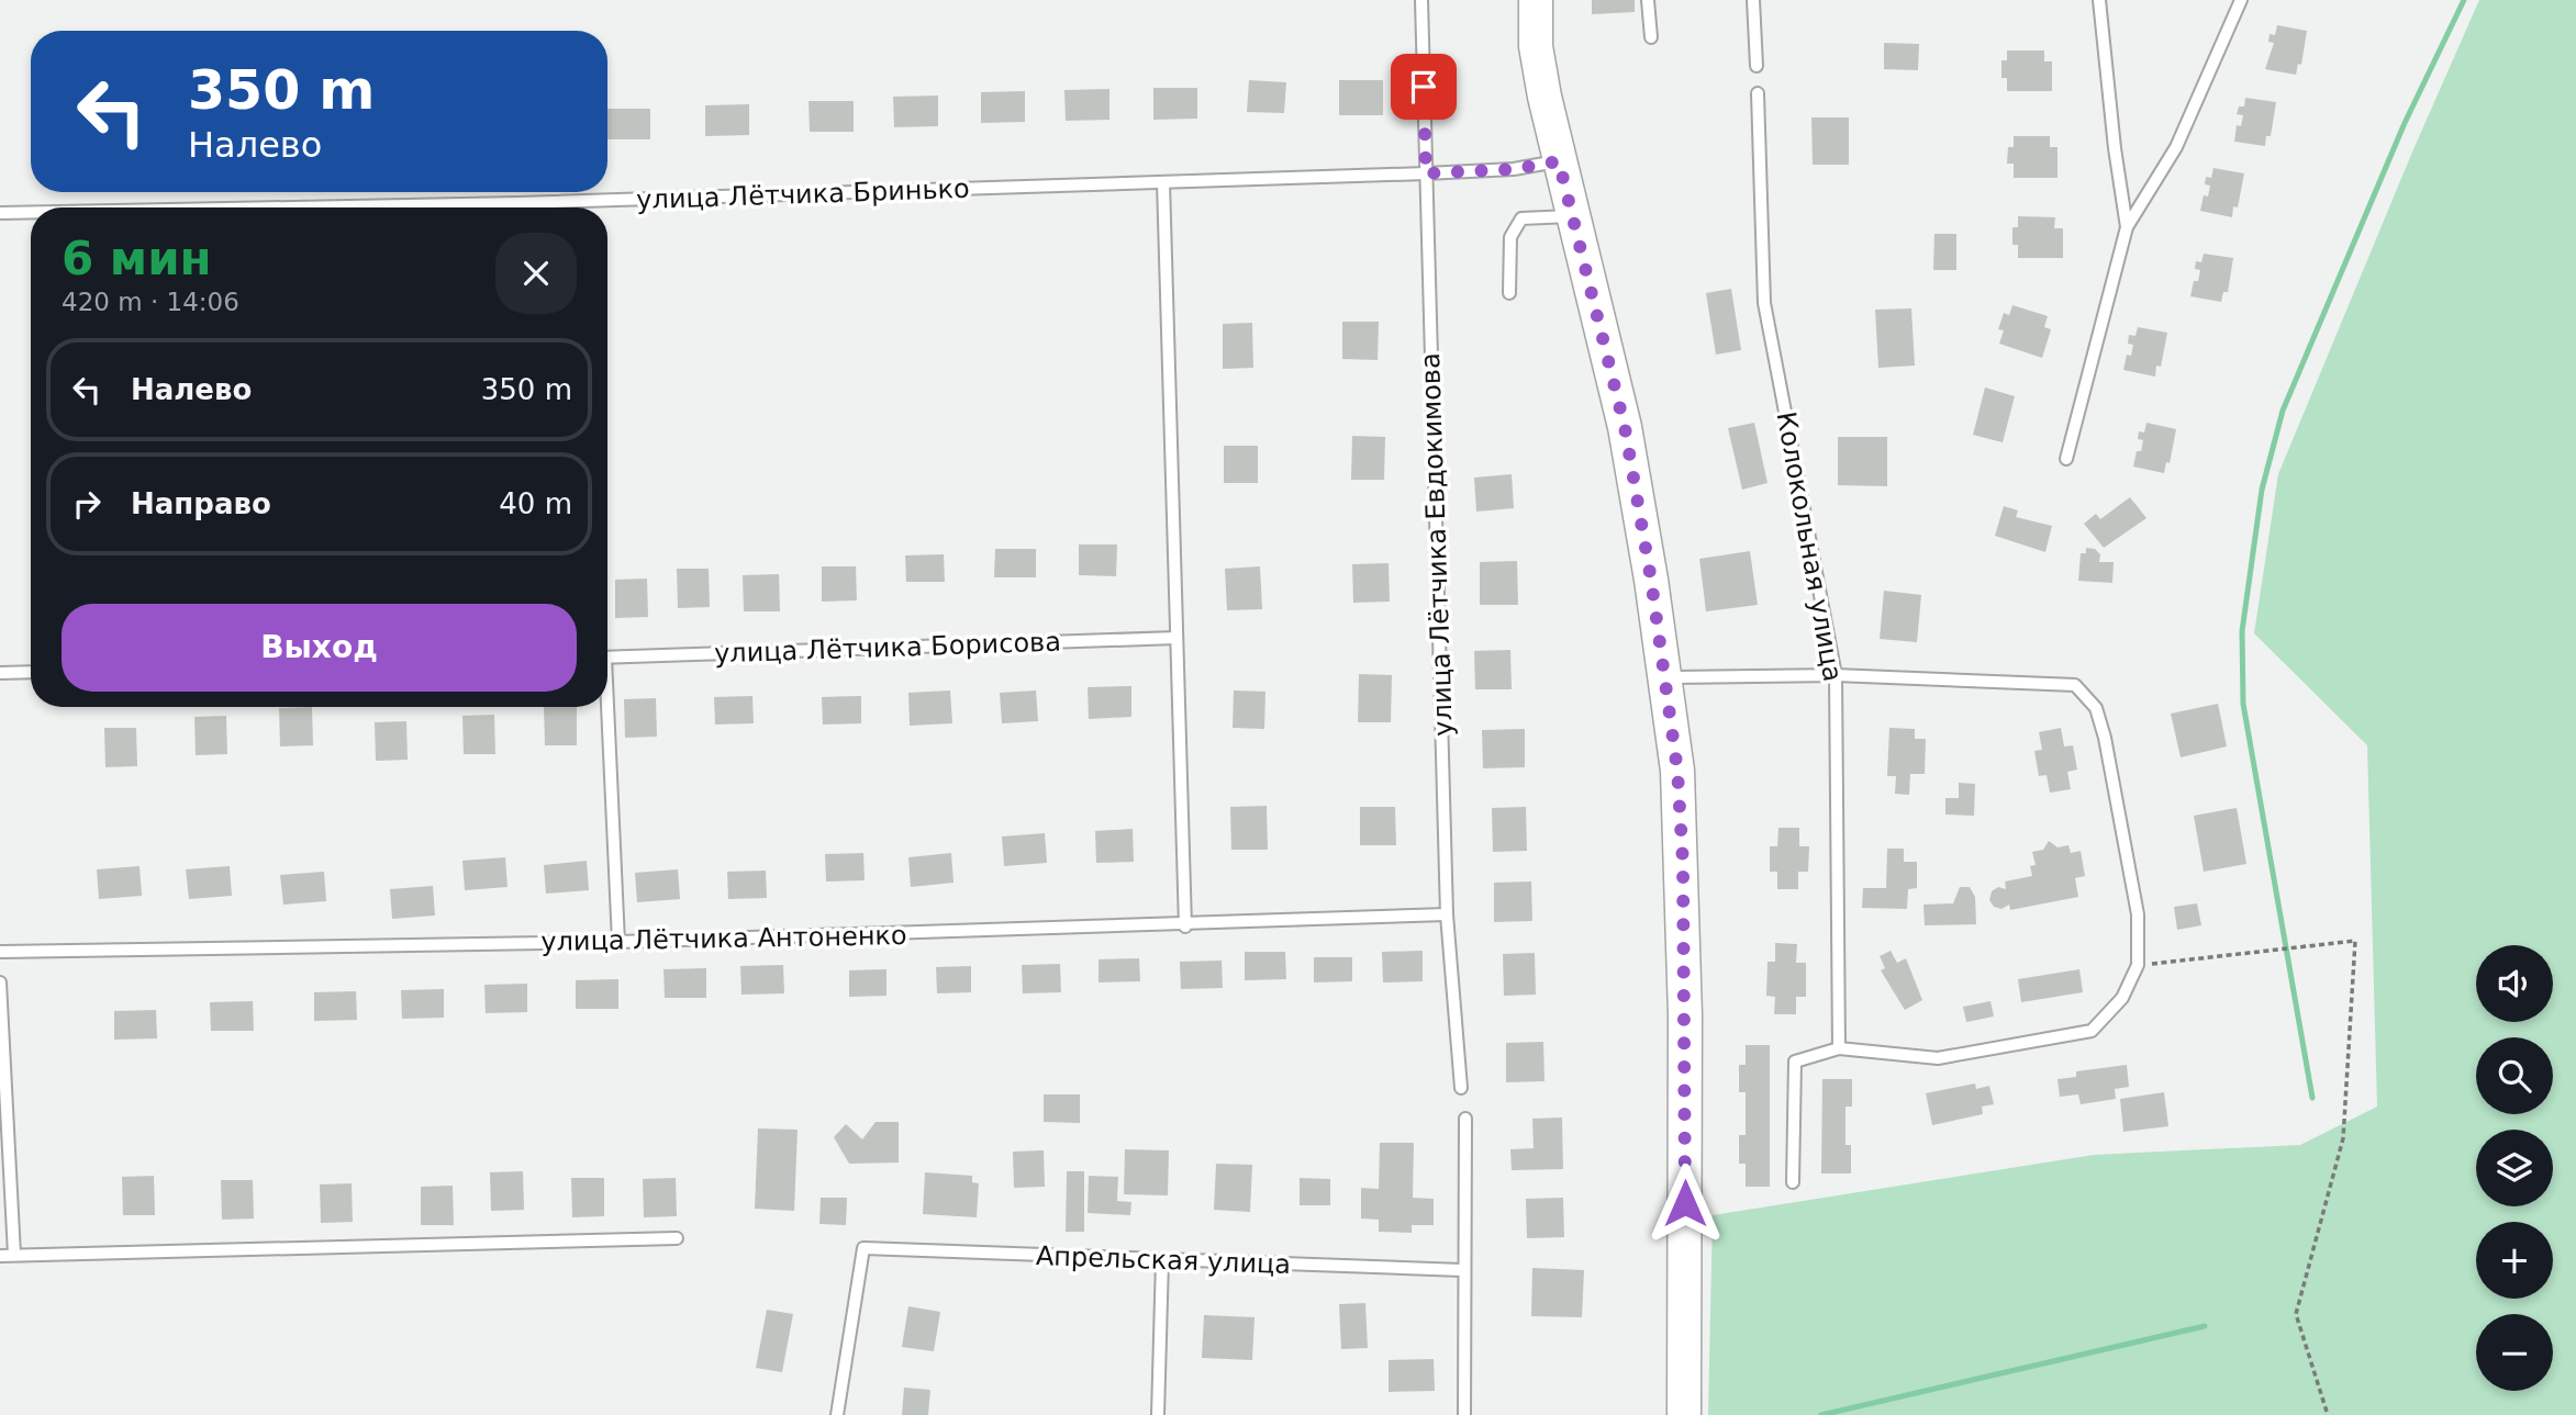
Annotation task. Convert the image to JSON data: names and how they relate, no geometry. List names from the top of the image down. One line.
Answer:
{"streets":{"lane":["улица Лётчика Бринько","улица Лётчика Евдокимова","Колокольная улица","улица Лётчика Борисова","улица Лётчика Антоненко","Апрельская улица"]},"crossings":[["улица Лётчика Бринько","улица Лётчика Евдокимова"],["улица Лётчика Евдокимова","улица Лётчика Антоненко"]],"page":{"turn":["350 m","Налево"],"heading":["6 мин","420 m · 14:06"],"list":[{"name":"Налево","value":"350 m"},{"name":"Направо","value":"40 m"}],"buttons":"Выход","map_buttons":["+","−"]}}
